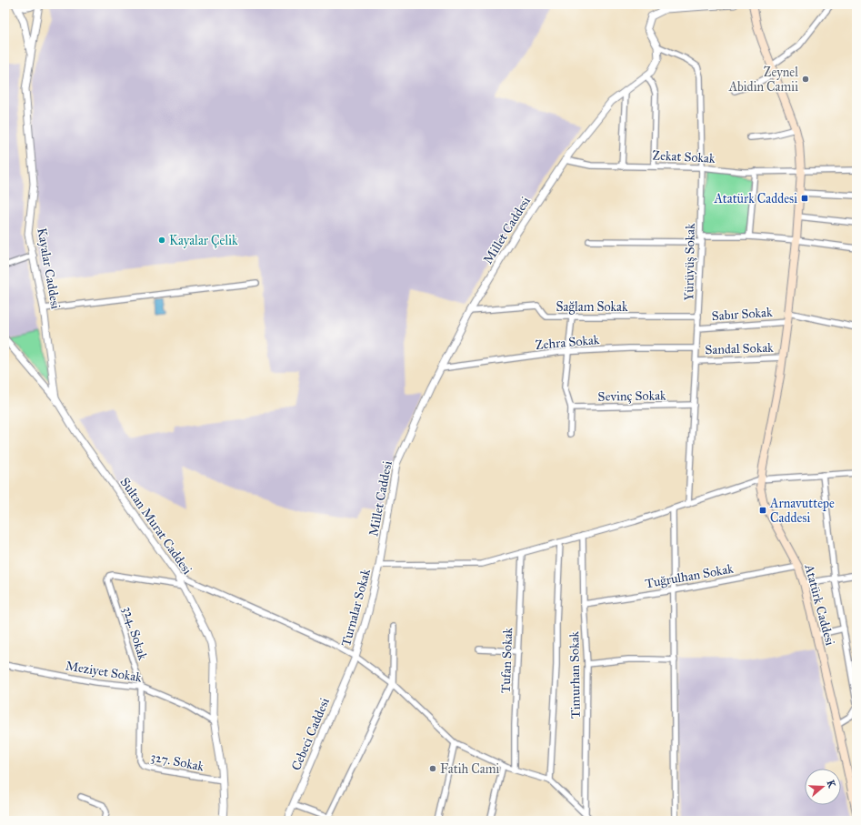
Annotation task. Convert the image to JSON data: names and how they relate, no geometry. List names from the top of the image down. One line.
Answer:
{"streets":{"main road":["Atatürk Caddesi"],"street":["Zekat Sokak","Millet Caddesi","Yürüyüş Sokak","Kayalar Caddesi","Sağlam Sokak","Sabır Sokak","Zehra Sokak","Sandal Sokak","Sevinç Sokak","Sultan Murat Caddesi","Tuğrulhan Sokak","Turnalar Sokak","324. Sokak","Tufan Sokak","Meziyet Sokak","Timurhan Sokak","Cebeci Caddesi","327. Sokak"]},"crossings":[["Zekat Sokak","Millet Caddesi"],["Zekat Sokak","Yürüyüş Sokak"],["Zekat Sokak","Atatürk Caddesi"],["Millet Caddesi","Yürüyüş Sokak"],["Millet Caddesi","Sağlam Sokak"],["Millet Caddesi","Zehra Sokak"],["Millet Caddesi","Turnalar Sokak"],["Yürüyüş Sokak","Sağlam Sokak"],["Yürüyüş Sokak","Sabır Sokak"],["Yürüyüş Sokak","Zehra Sokak"],["Yürüyüş Sokak","Sandal Sokak"],["Yürüyüş Sokak","Sevinç Sokak"],["Kayalar Caddesi","Sultan Murat Caddesi"],["Sabır Sokak","Atatürk Caddesi"],["Sandal Sokak","Atatürk Caddesi"],["Sultan Murat Caddesi","324. Sokak"],["Sultan Murat Caddesi","Meziyet Sokak"],["Sultan Murat Caddesi","327. Sokak"],["Tuğrulhan Sokak","Atatürk Caddesi"],["Tuğrulhan Sokak","Timurhan Sokak"],["Turnalar Sokak","Cebeci Caddesi"],["324. Sokak","Meziyet Sokak"],["324. Sokak","327. Sokak"],["Meziyet Sokak","327. Sokak"]],"places":{"other":["Zeynel Abidin Camii","Kayalar Çelik","Fatih Cami"],"transit":["Atatürk Caddesi","Arnavuttepe Caddesi"]},"north":"right"}
